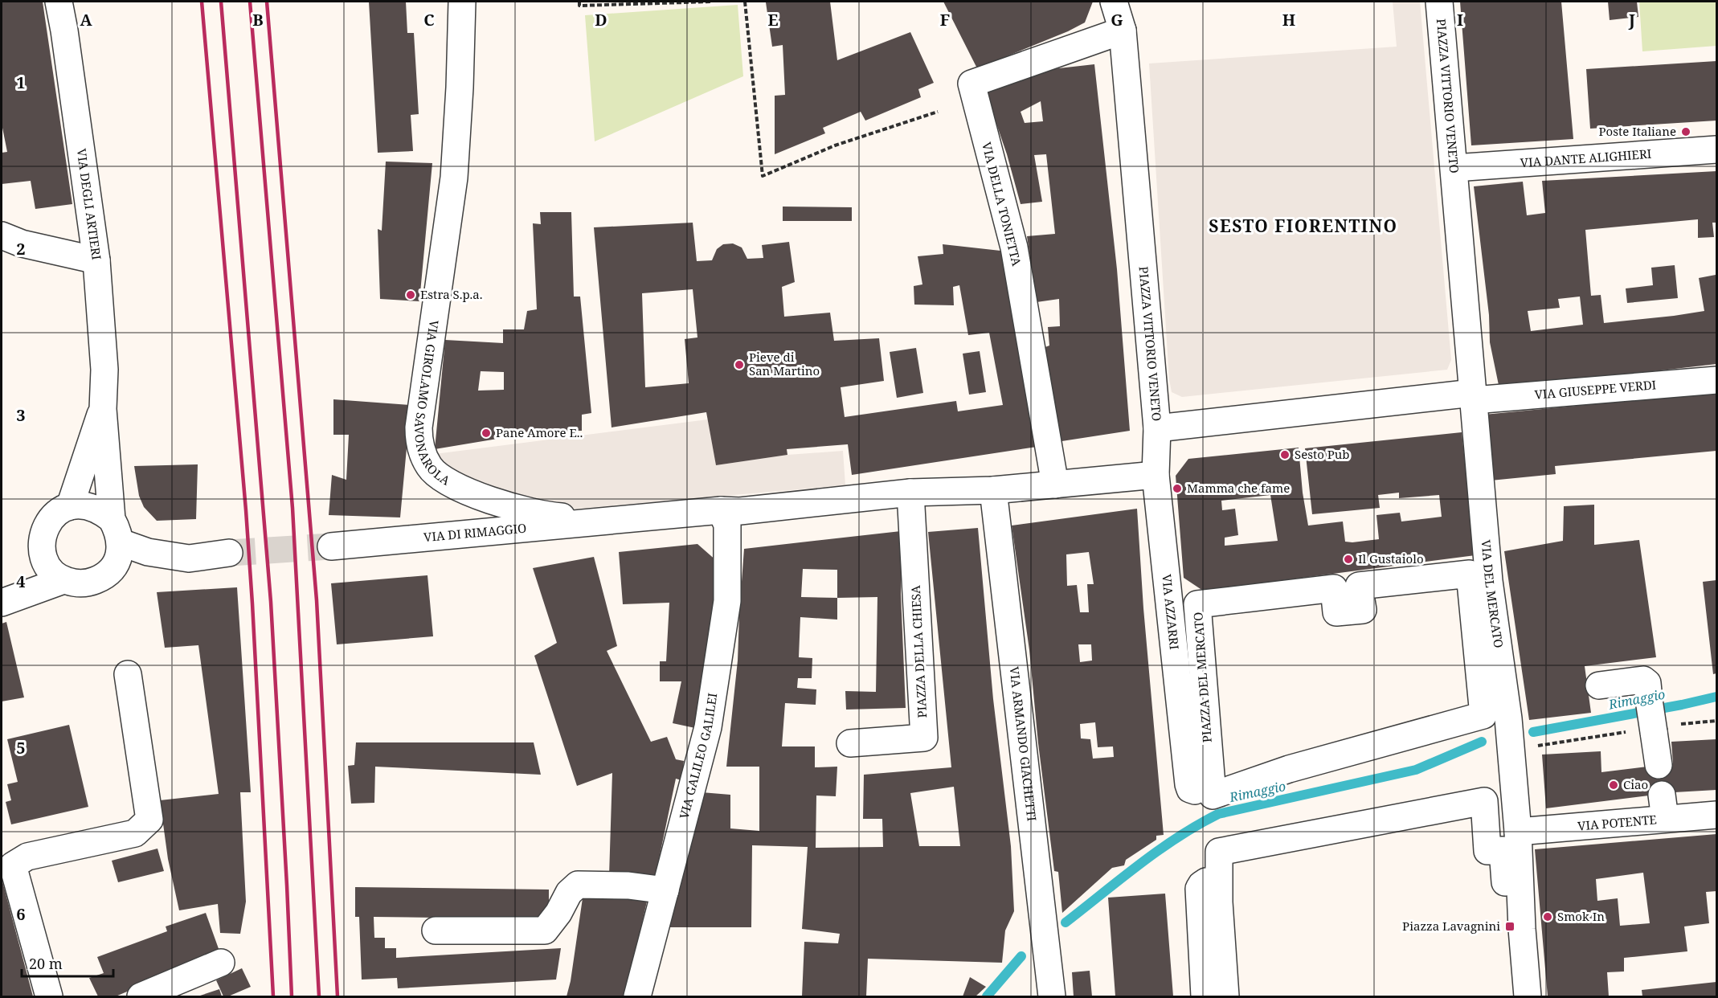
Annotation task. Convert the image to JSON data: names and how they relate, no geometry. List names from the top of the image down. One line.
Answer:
{"streets":{"street":["PIAZZA VITTORIO VENETO","VIA DANTE ALIGHIERI","VIA DEGLI ARTIERI","VIA DELLA TONIETTA","VIA GIUSEPPE VERDI","VIA GIROLAMO SAVONAROLA","VIA DI RIMAGGIO","VIA DEL MERCATO","VIA AZZARRI","PIAZZA DELLA CHIESA","PIAZZA DEL MERCATO","VIA ARMANDO GIACHETTI","VIA GALILEO GALILEI","VIA POTENTE"]},"crossings":[["PIAZZA VITTORIO VENETO","VIA DANTE ALIGHIERI"],["PIAZZA VITTORIO VENETO","VIA DELLA TONIETTA"],["PIAZZA VITTORIO VENETO","VIA GIUSEPPE VERDI"],["PIAZZA VITTORIO VENETO","VIA DEL MERCATO"],["PIAZZA VITTORIO VENETO","VIA AZZARRI"],["VIA GIUSEPPE VERDI","VIA DEL MERCATO"],["VIA GIROLAMO SAVONAROLA","VIA DI RIMAGGIO"],["VIA DEL MERCATO","VIA POTENTE"]],"districts":["SESTO FIORENTINO"],"water":["Rimaggio"],"places":{"other":["Poste Italiane","Estra S.p.a.","Pieve di San Martino","Pane Amore E..","Sesto Pub","Mamma che fame","Il Gustaiolo","Ciao","Smok In"],"transit":["Piazza Lavagnini"]},"scale_bar":"20 m","grid":{"columns":["A","B","C","D","E","F","G","H","I","J"],"rows":["1","2","3","4","5","6"]}}
